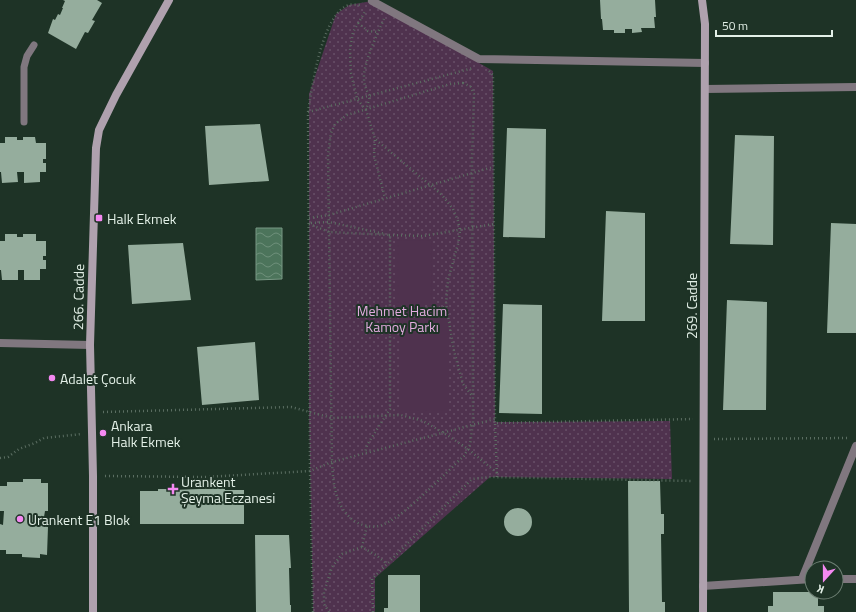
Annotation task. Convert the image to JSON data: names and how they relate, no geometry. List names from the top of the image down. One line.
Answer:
{"streets":{"main road":["266. Cadde","269. Cadde"]},"parks":["Mehmet Hacim Kamoy Parkı"],"places":{"transit":["Halk Ekmek"],"other":["Adalet Çocuk","Ankara Halk Ekmek","Urankent E1 Blok"],"health":["Urankent Şeyma Eczanesi"]},"scale_bar":"50 m","north":"bottom"}
